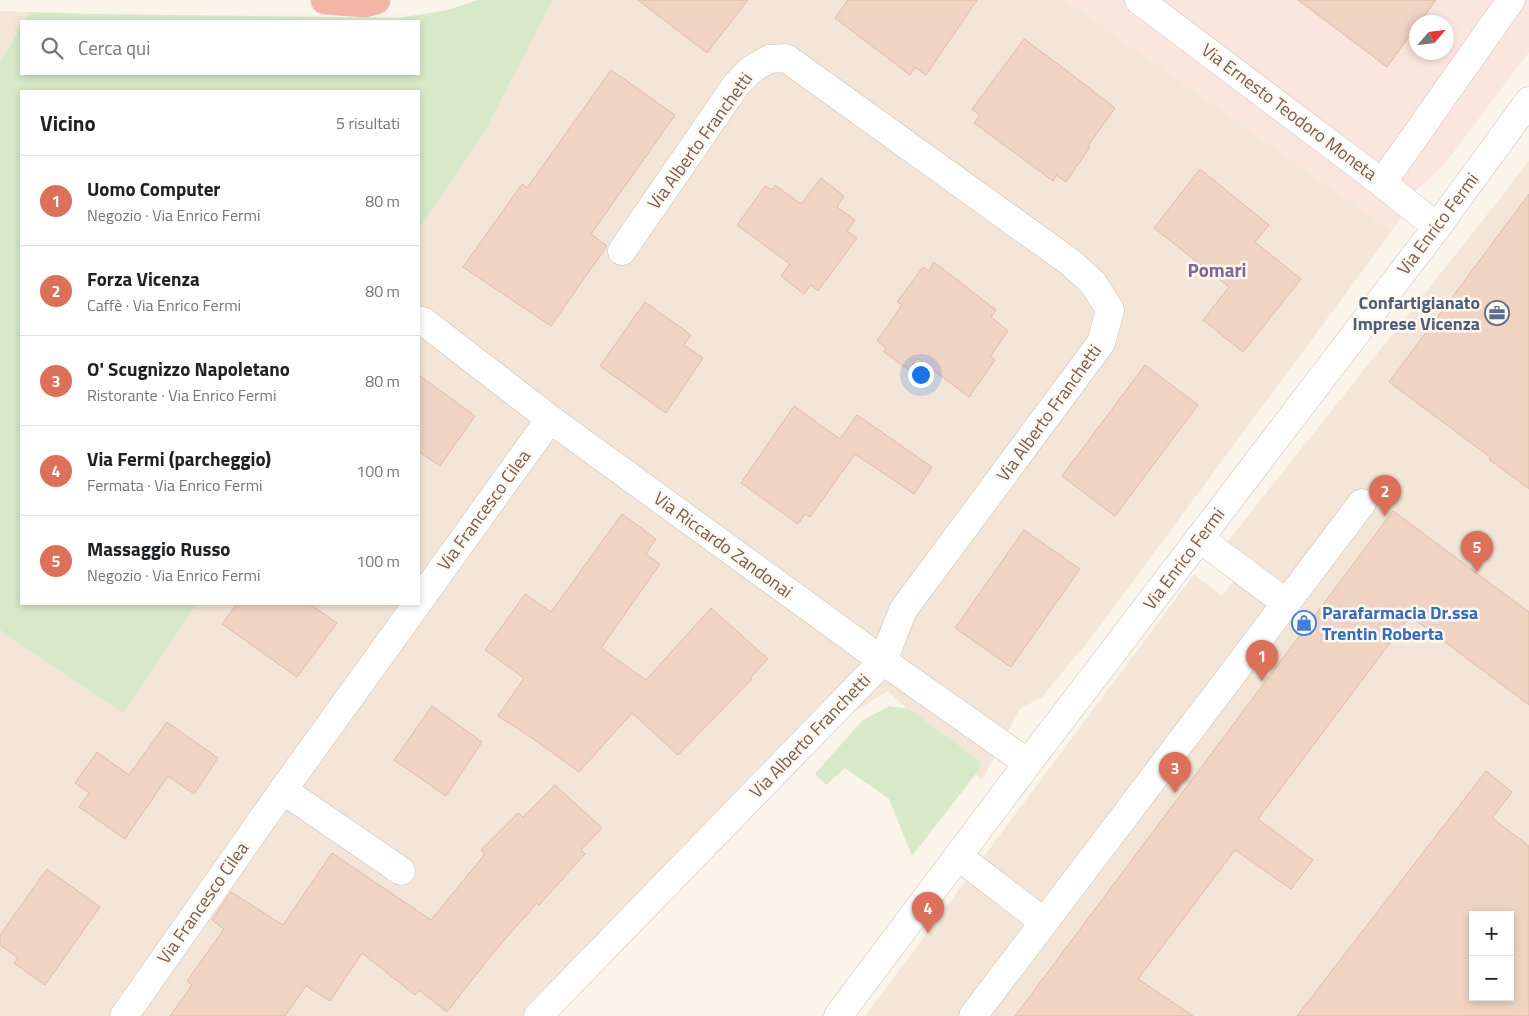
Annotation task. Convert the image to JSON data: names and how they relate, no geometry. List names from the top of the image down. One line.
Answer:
{"streets":{"street":["Via Ernesto Teodoro Moneta","Via Alberto Franchetti","Via Enrico Fermi","Via Francesco Cilea","Via Riccardo Zandonai"]},"crossings":[["Via Ernesto Teodoro Moneta","Via Enrico Fermi"],["Via Alberto Franchetti","Via Riccardo Zandonai"],["Via Enrico Fermi","Via Riccardo Zandonai"],["Via Francesco Cilea","Via Riccardo Zandonai"]],"districts":["Pomari"],"places":{"office":["Confartigianato Imprese Vicenza"],"shop":["Parafarmacia Dr.ssa Trentin Roberta"]},"north":"top right","page":{"search":"Cerca qui","heading":["Vicino","5 risultati"],"list":[{"mark":"1","name":"Uomo Computer","note":"Negozio · Via Enrico Fermi","value":"80 m"},{"mark":"2","name":"Forza Vicenza","note":"Caffè · Via Enrico Fermi","value":"80 m"},{"mark":"3","name":"O' Scugnizzo Napoletano","note":"Ristorante · Via Enrico Fermi","value":"80 m"},{"mark":"4","name":"Via Fermi (parcheggio)","note":"Fermata · Via Enrico Fermi","value":"100 m"},{"mark":"5","name":"Massaggio Russo","note":"Negozio · Via Enrico Fermi","value":"100 m"}],"pins":["2","5","1","3","4"],"map_buttons":["+","−"]}}
